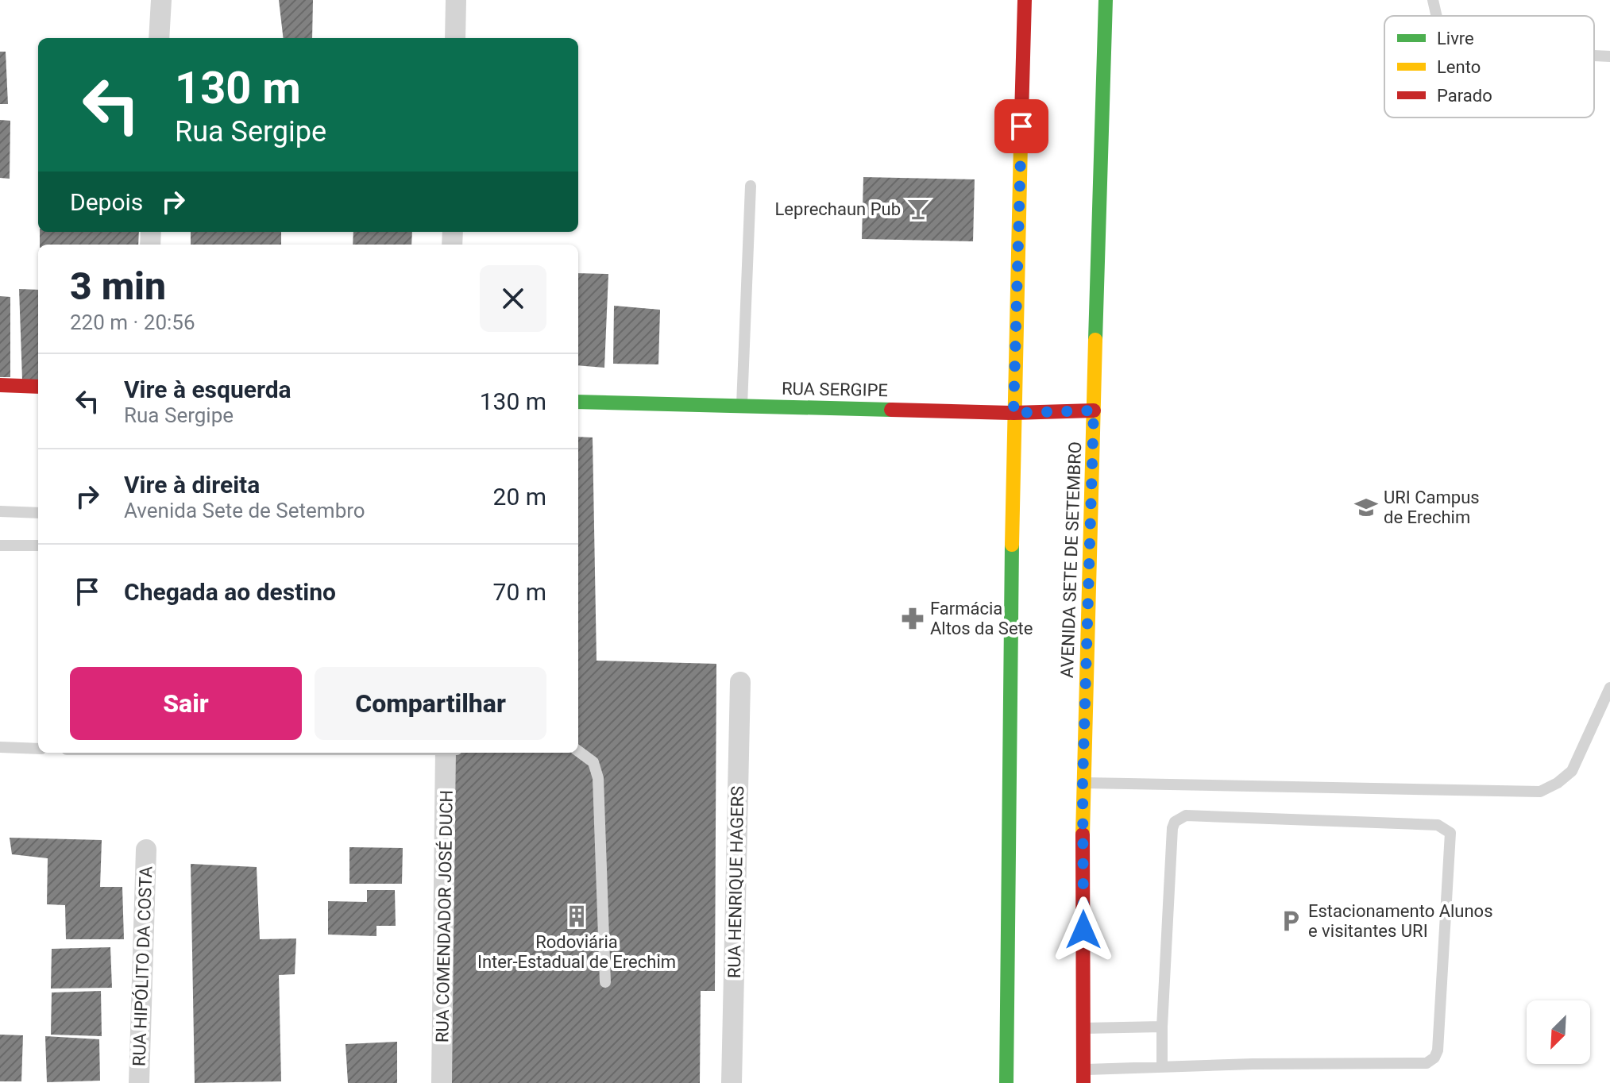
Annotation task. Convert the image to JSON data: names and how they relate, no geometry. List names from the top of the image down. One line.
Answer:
{"streets":{"main road":["RUA SERGIPE","AVENIDA SETE DE SETEMBRO"],"street":["RUA HENRIQUE HAGERS","RUA COMENDADOR JOSÉ DUCH","RUA HIPÓLITO DA COSTA"]},"crossings":[["RUA SERGIPE","AVENIDA SETE DE SETEMBRO"]],"places":{"bar":["Leprechaun Pub"],"school or university":["URI Campus de Erechim"],"pharmacy":["Farmácia Altos da Sete"],"building":["Rodoviária Inter-Estadual de Erechim"],"parking":["Estacionamento Alunos e visitantes URI"]},"legend":["Livre","Lento","Parado"],"north":"bottom left","page":{"turn":["130 m","Rua Sergipe"],"then":"Depois","heading":["3 min","220 m · 20:56"],"list":[{"name":"Vire à esquerda","note":"Rua Sergipe","value":"130 m"},{"name":"Vire à direita","note":"Avenida Sete de Setembro","value":"20 m"},{"name":"Chegada ao destino","value":"70 m"}],"buttons":["Sair","Compartilhar"]}}
